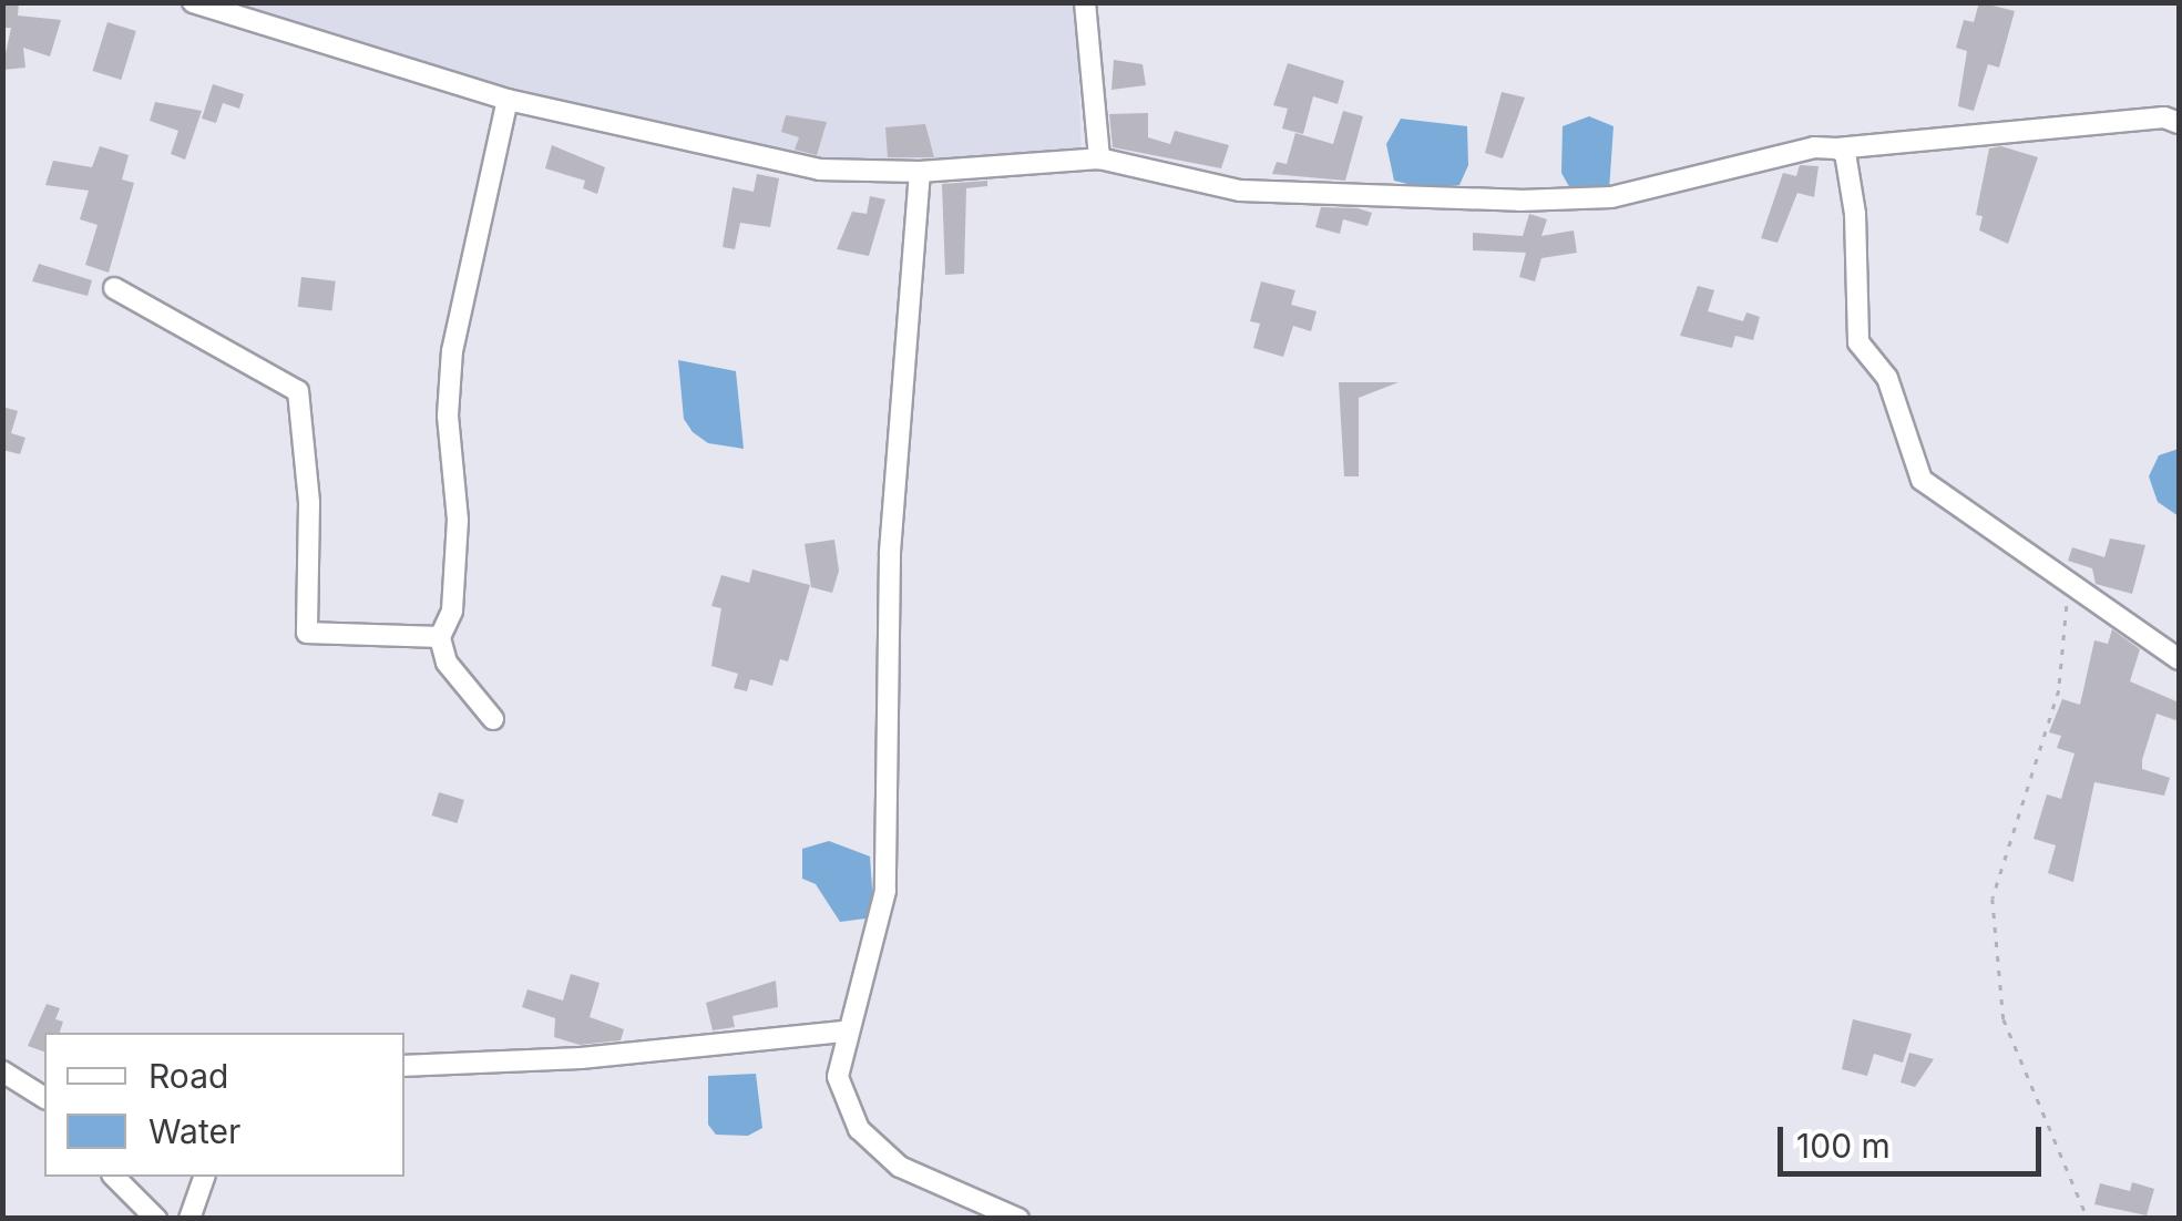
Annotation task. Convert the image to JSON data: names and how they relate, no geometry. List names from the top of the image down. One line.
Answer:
{"legend":["Road","Water"],"scale_bar":"100 m"}
